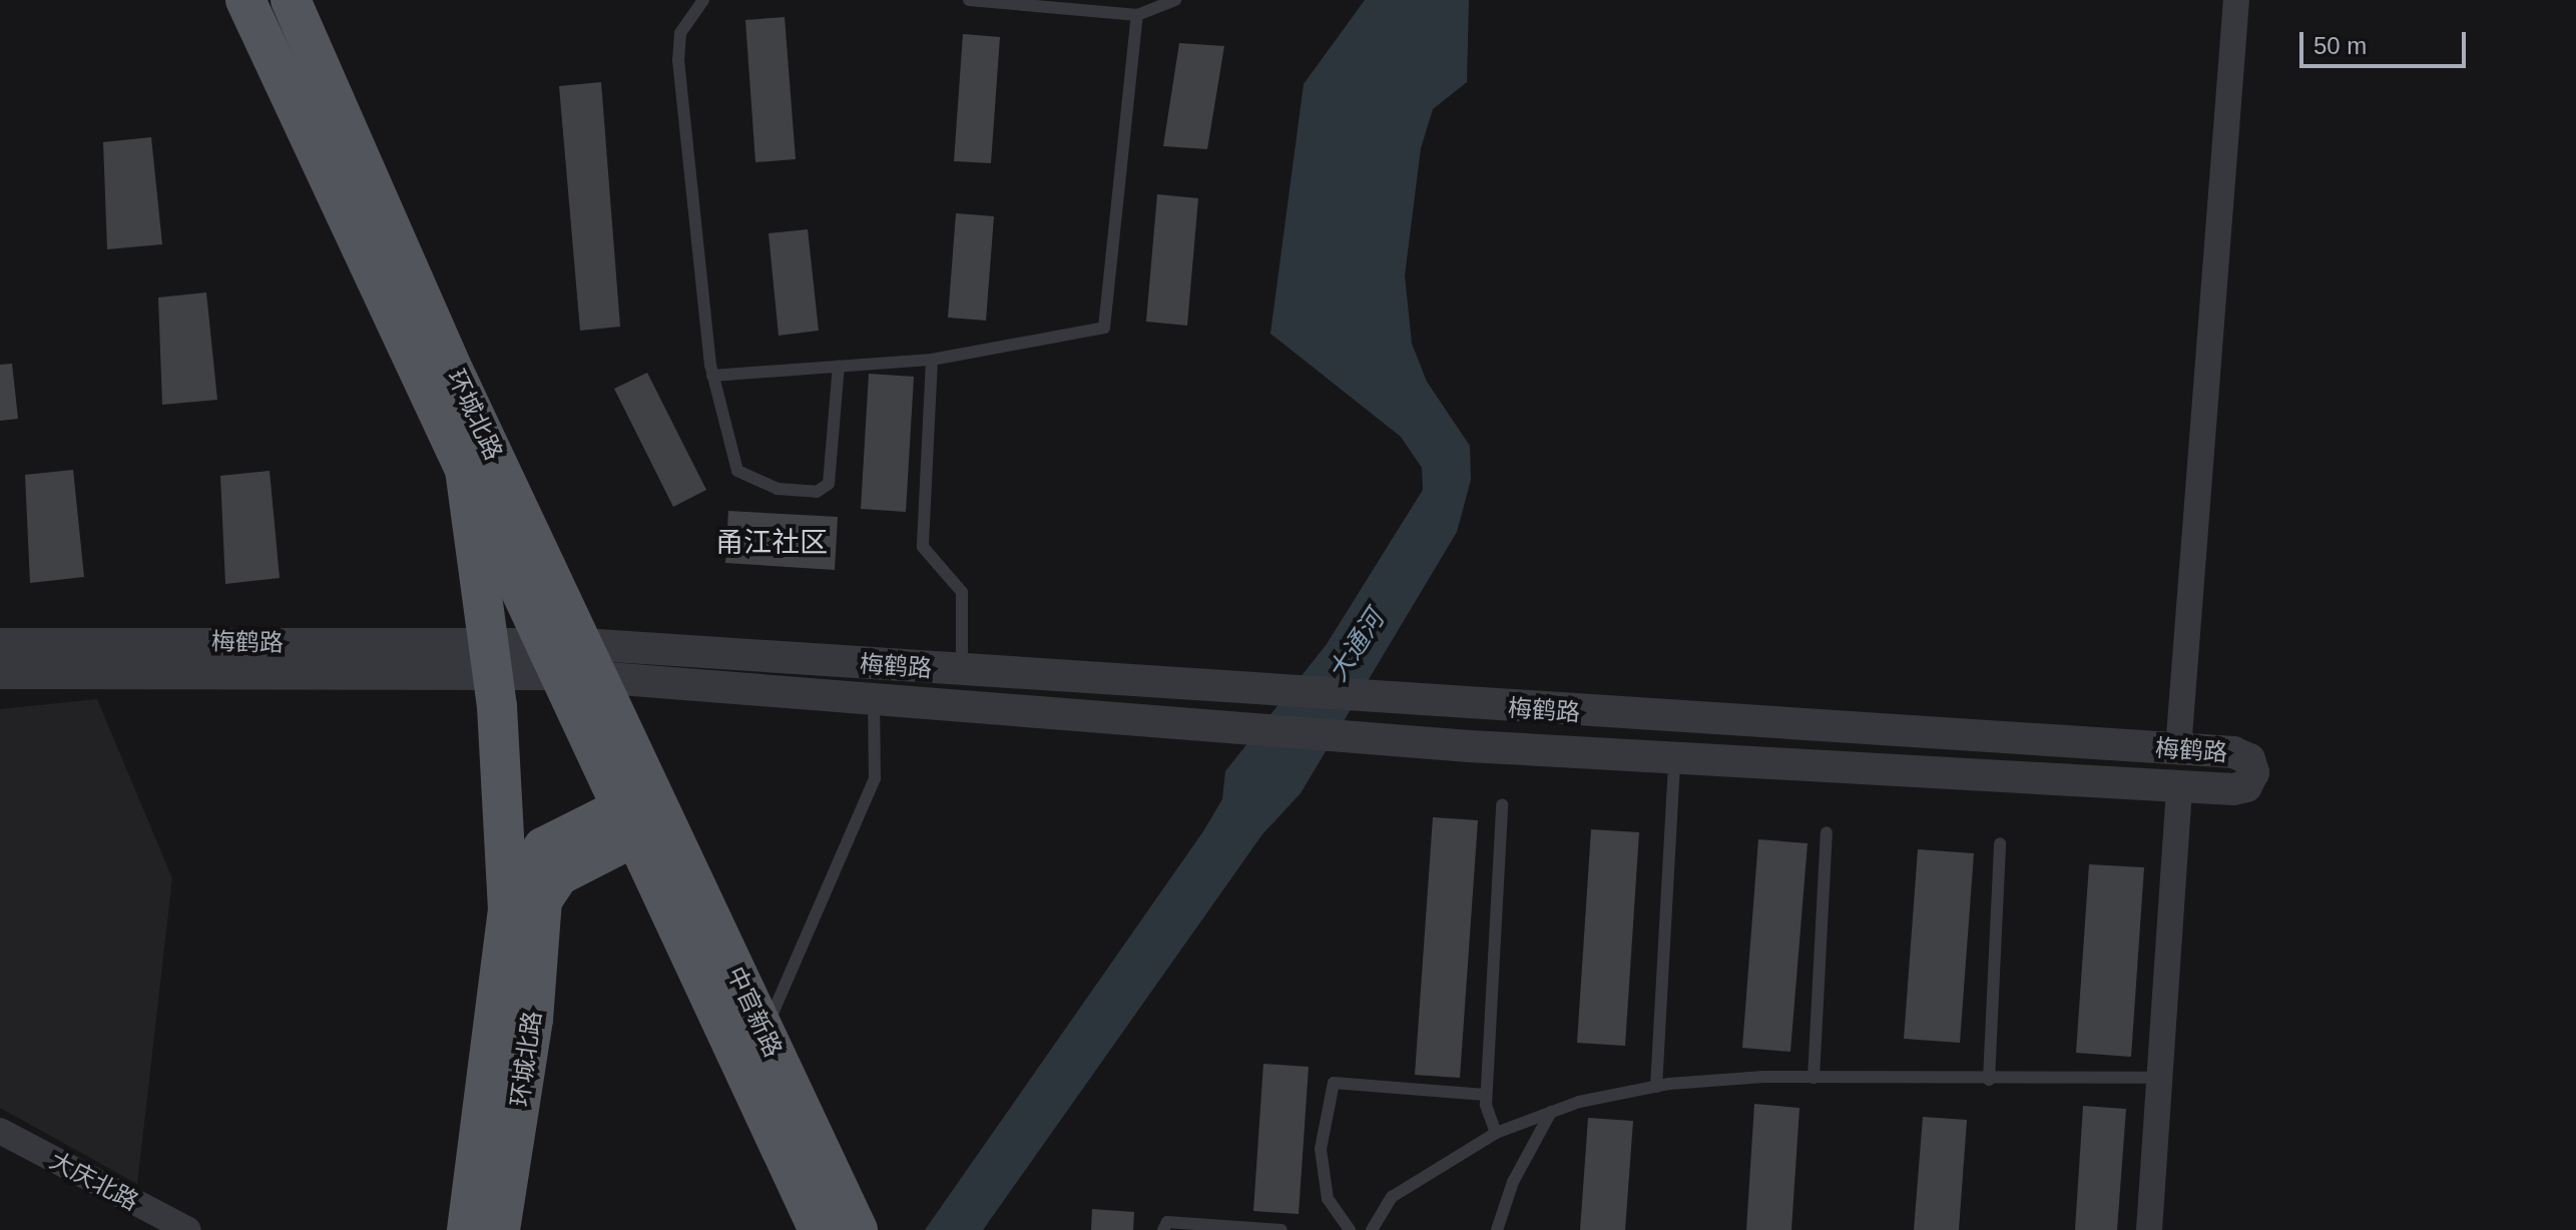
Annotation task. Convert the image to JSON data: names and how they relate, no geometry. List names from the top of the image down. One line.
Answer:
{"streets":{"main road":["环城北路","中官新路"],"street":["梅鹤路","大庆北路"]},"crossings":[["环城北路","梅鹤路"],["环城北路","中官新路"]],"districts":["甬江社区"],"water":["大通河"],"scale_bar":"50 m"}
